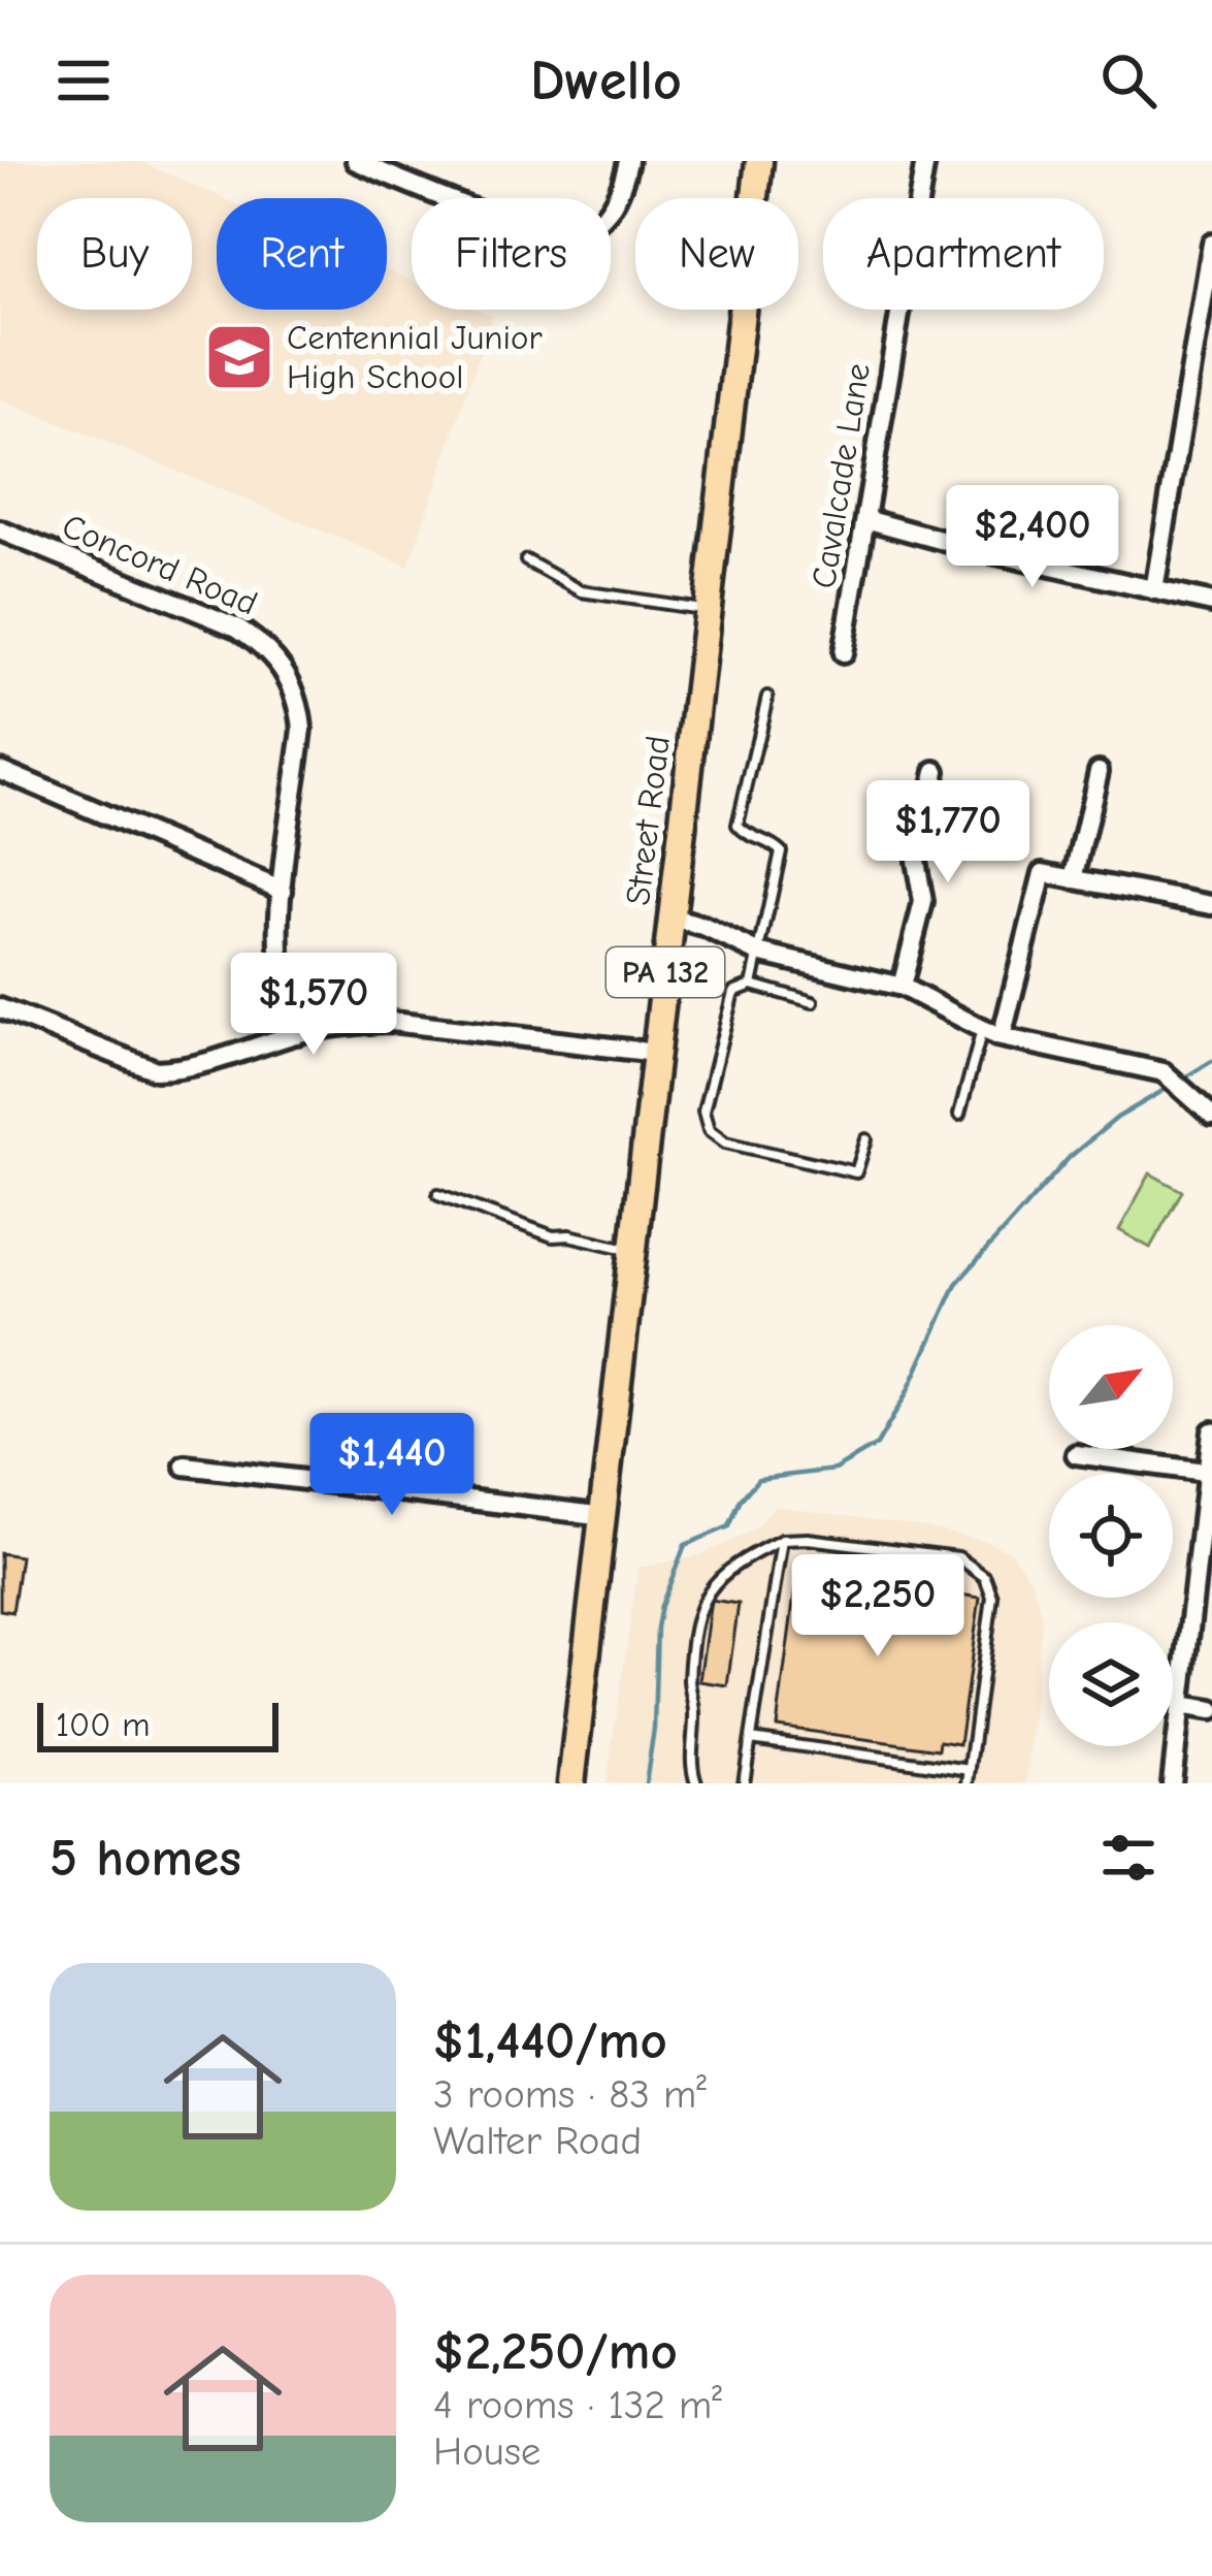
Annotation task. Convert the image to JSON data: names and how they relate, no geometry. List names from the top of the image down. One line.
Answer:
{"streets":{"main road":["Street Road","PA 132"],"street":["Cavalcade Lane","Concord Road"]},"places":{"school or university":["Centennial Junior High School"]},"scale_bar":"100 m","north":"top right","page":{"header":"Dwello","chip":["Buy","Rent","Filters","New","Apartment"],"price":["$2,400","$1,770","$1,570","$1,440","$2,250"],"scale":"100 m","heading":"5 homes","list":[{"name":"$1,440/mo","note":"3 rooms · 83 m² · Walter Road"},{"name":"$2,250/mo","note":"4 rooms · 132 m² · House"}]}}
